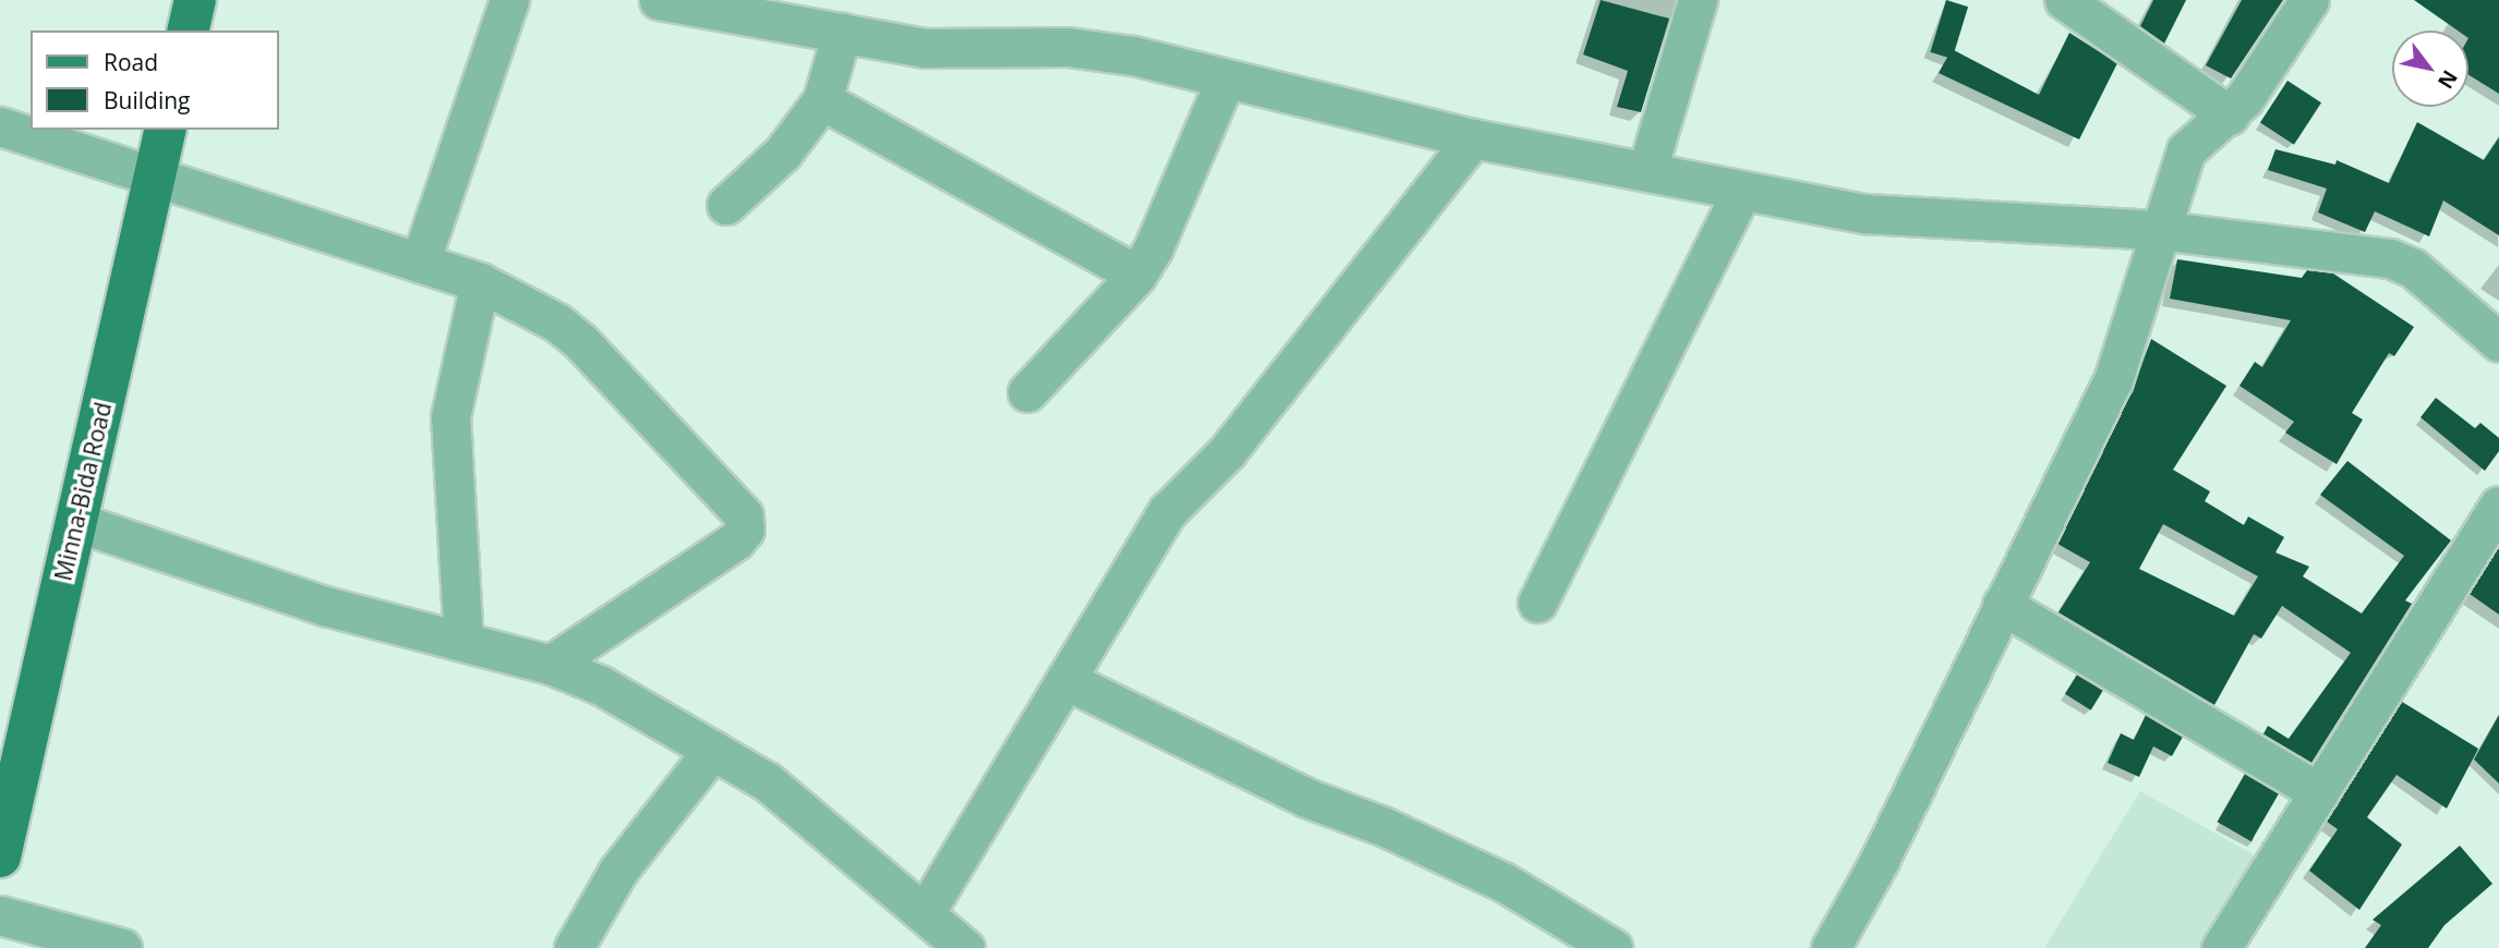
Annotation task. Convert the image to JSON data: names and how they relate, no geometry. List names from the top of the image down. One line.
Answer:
{"streets":{"main road":["Minna-Bida Road"]},"legend":["Road","Building"],"north":"bottom right"}
